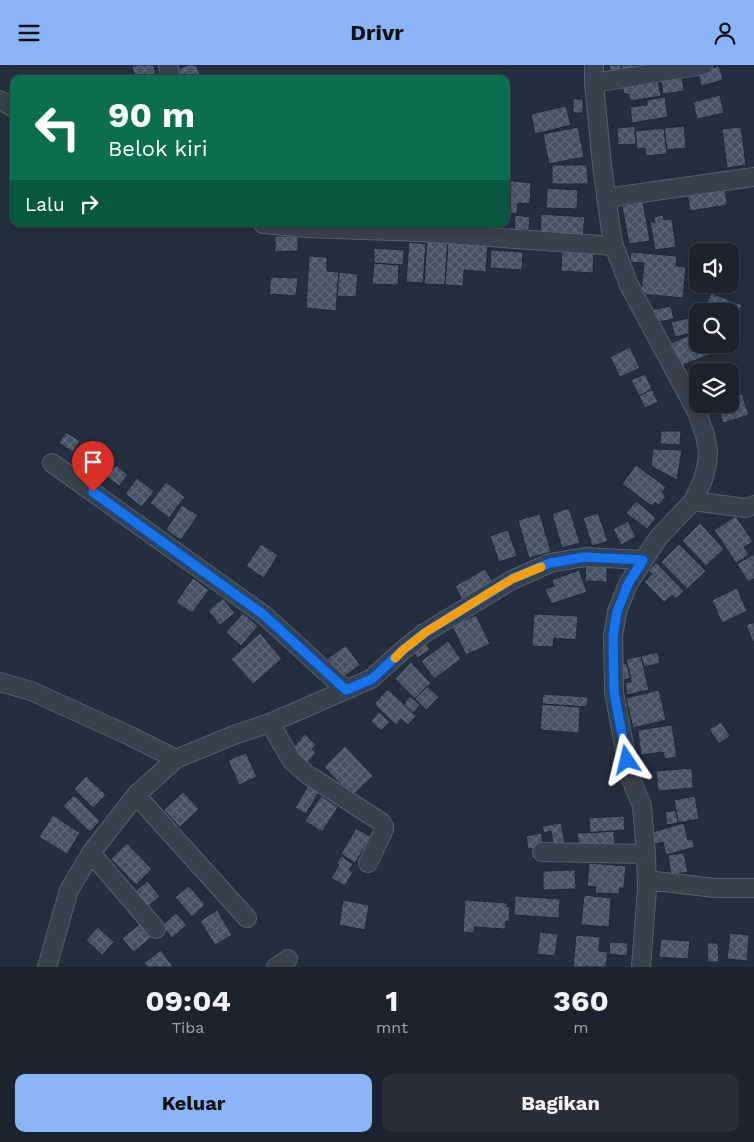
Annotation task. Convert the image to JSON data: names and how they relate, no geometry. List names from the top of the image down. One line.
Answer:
{"page":{"header":"Drivr","turn":["90 m","Belok kiri"],"then":"Lalu","eta":["09:04","Tiba","1","mnt","360","m"],"buttons":["Keluar","Bagikan"]}}
